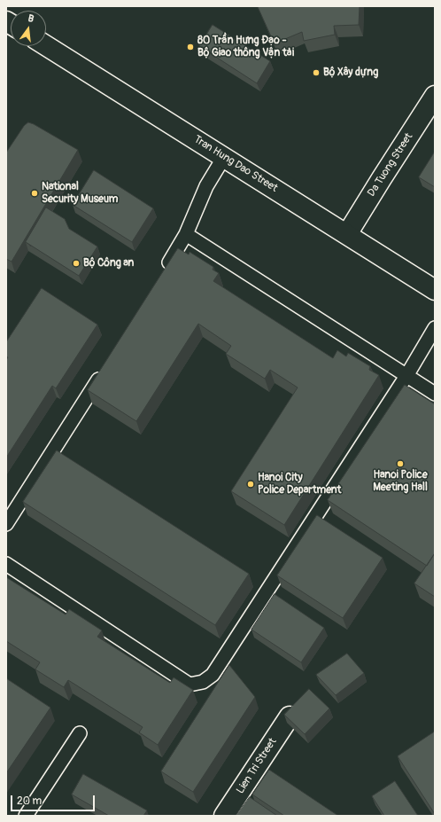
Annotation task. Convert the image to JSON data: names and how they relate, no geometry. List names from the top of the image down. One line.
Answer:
{"streets":{"main road":["Tran Hung Dao Street","Da Tuong Street","Lien Tri Street"]},"crossings":[["Tran Hung Dao Street","Da Tuong Street"]],"places":["80 Trần Hưng Đạo - Bộ Giao thông Vận tải","Bộ Xây dựng","National Security Museum","Bộ Công an","Hanoi Police Meeting Hall","Hanoi City Police Department"],"scale_bar":"20 m","north":"top"}
